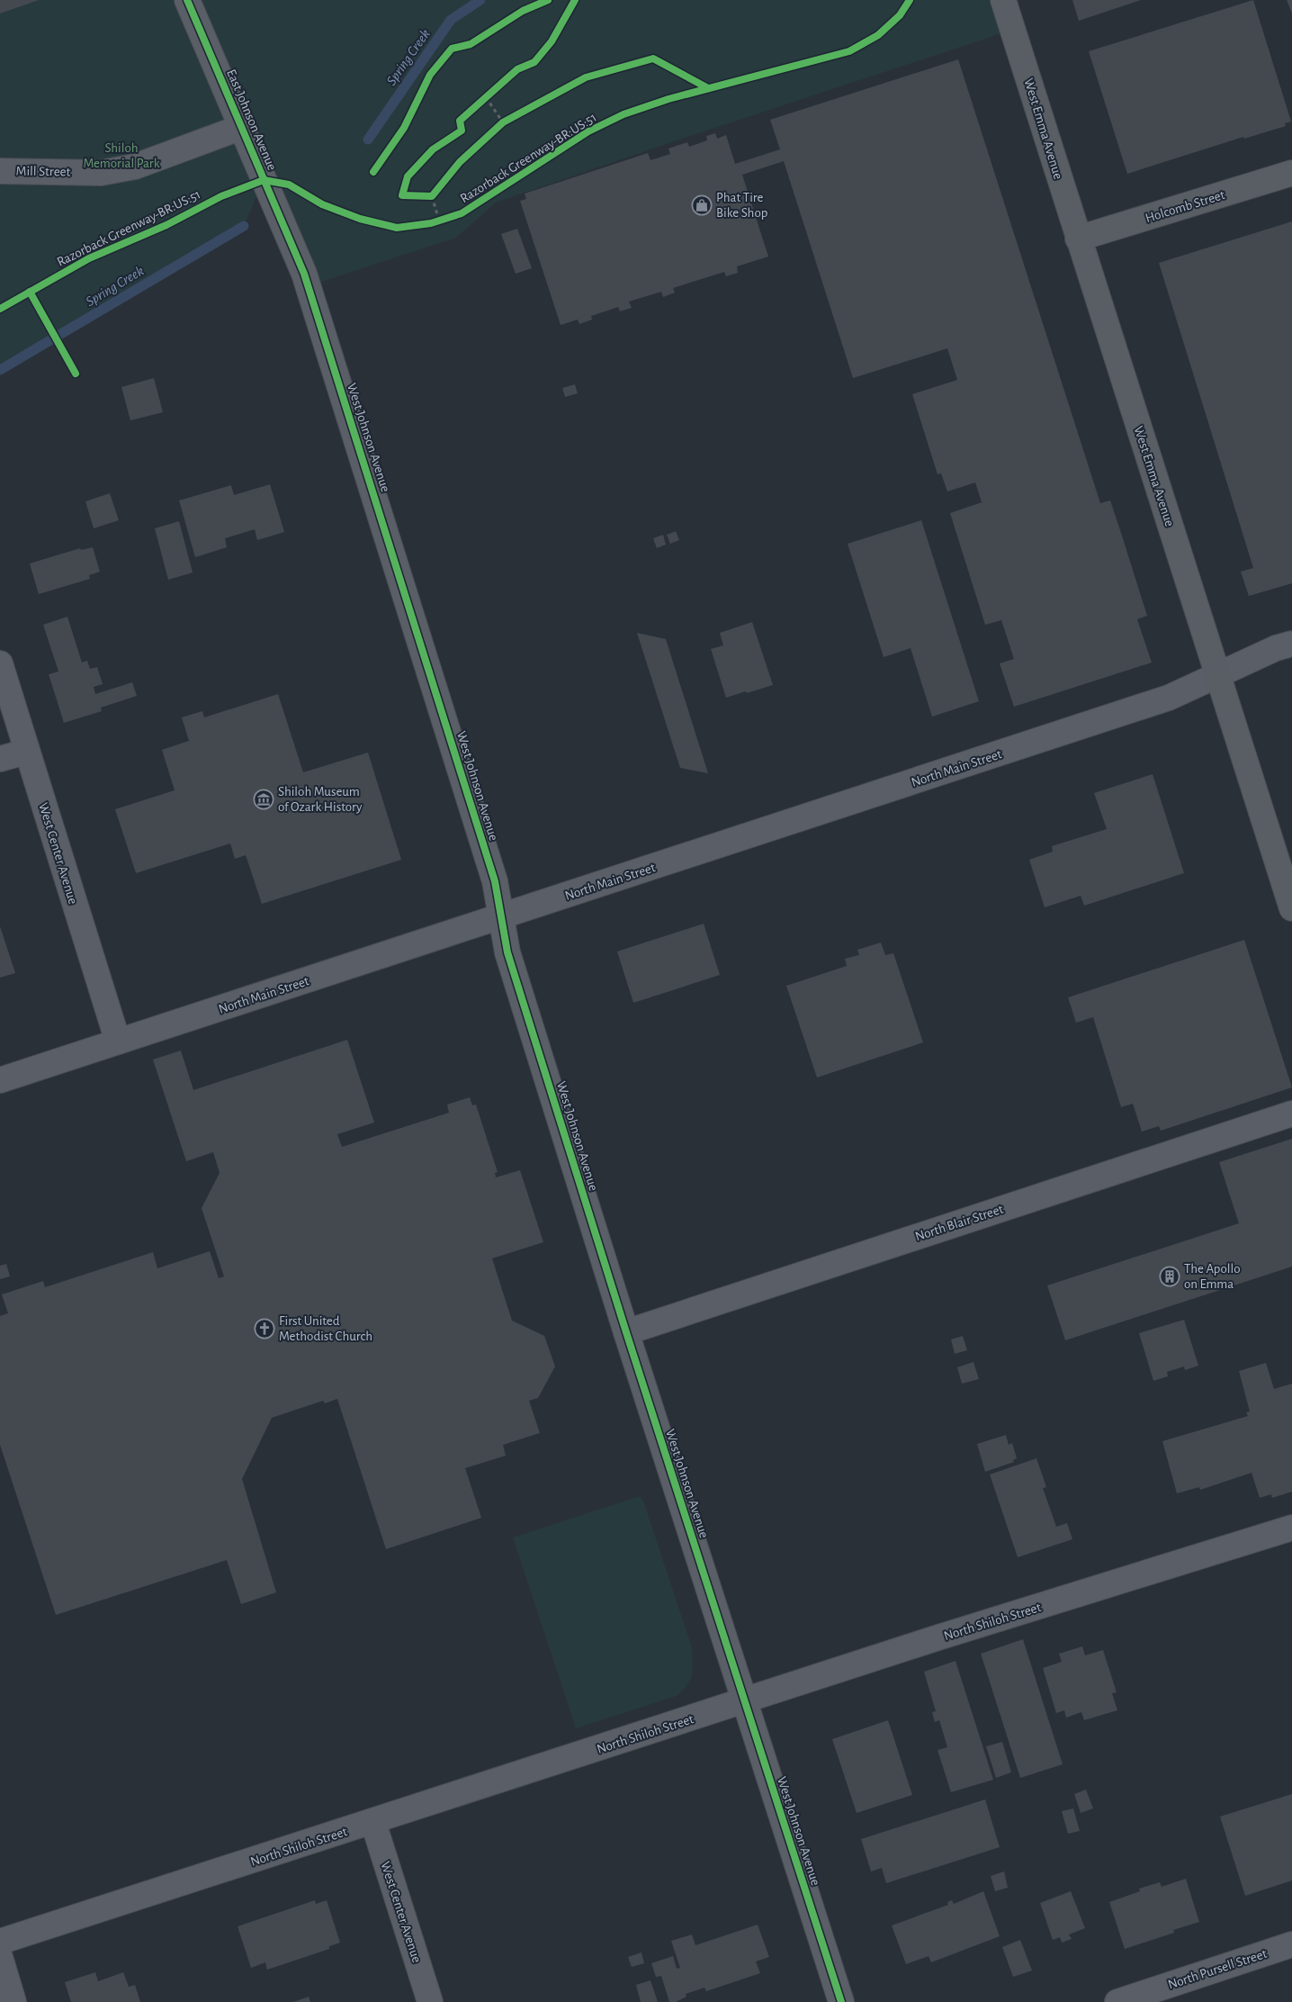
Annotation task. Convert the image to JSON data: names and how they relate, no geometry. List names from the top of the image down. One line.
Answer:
{"streets":{"street":["East Johnson Avenue","West Emma Avenue","Mill Street","Holcomb Street","West Johnson Avenue","North Main Street","West Center Avenue","North Blair Street","North Shiloh Street","North Pursell Street"],"cycle path":["Razorback Greenway-BR:US:51"]},"crossings":[["East Johnson Avenue","Mill Street"],["East Johnson Avenue","West Johnson Avenue"],["West Emma Avenue","Holcomb Street"],["West Emma Avenue","North Main Street"],["West Johnson Avenue","North Main Street"],["West Johnson Avenue","North Blair Street"],["West Johnson Avenue","North Shiloh Street"],["North Main Street","West Center Avenue"],["West Center Avenue","North Shiloh Street"]],"water":["Spring Creek"],"parks":["Shiloh Memorial Park"],"places":{"shop":["Phat Tire Bike Shop"],"museum":["Shiloh Museum of Ozark History"],"building":["The Apollo on Emma"],"church":["First United Methodist Church"]}}
